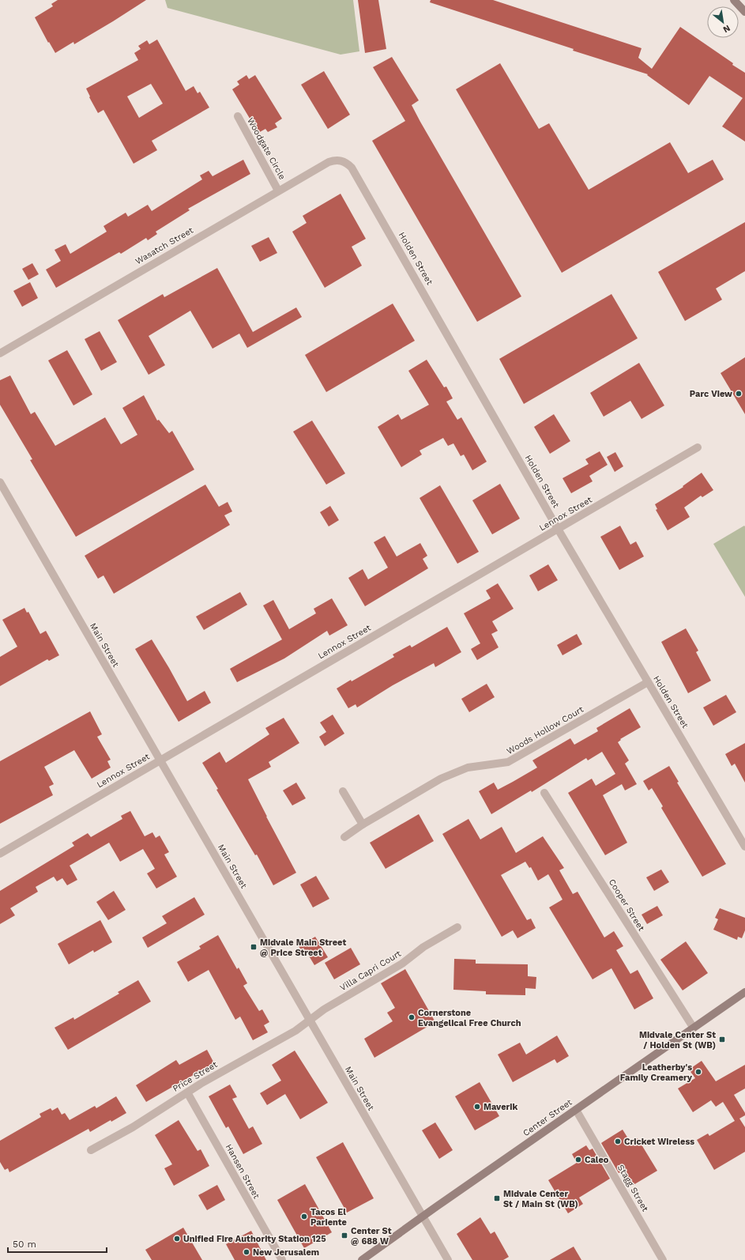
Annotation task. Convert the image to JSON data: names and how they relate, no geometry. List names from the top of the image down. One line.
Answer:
{"streets":{"main road":["Center Street"],"street":["Woodgate Circle","Wasatch Street","Holden Street","Lennox Street","Main Street","Woods Hollow Court","Cooper Street","Villa Capri Court","Price Street","Hansen Street","Stagg Street"]},"crossings":[["Woodgate Circle","Wasatch Street"],["Wasatch Street","Holden Street"],["Holden Street","Lennox Street"],["Holden Street","Woods Hollow Court"],["Lennox Street","Main Street"],["Main Street","Villa Capri Court"],["Main Street","Price Street"],["Main Street","Center Street"],["Cooper Street","Center Street"],["Villa Capri Court","Price Street"],["Price Street","Hansen Street"],["Center Street","Stagg Street"]],"places":{"other":["Parc View","Cornerstone Evangelical Free Church","Leatherby's Family Creamery","Maverik","Cricket Wireless","Caleo","Tacos El Pariente","Unified Fire Authority Station 125","New Jerusalem"],"transit":["Midvale Main Street @ Price Street","Midvale Center St / Holden St (WB)","Midvale Center St / Main St (WB)","Center St @ 688 W"]},"scale_bar":"50 m","north":"bottom right"}
